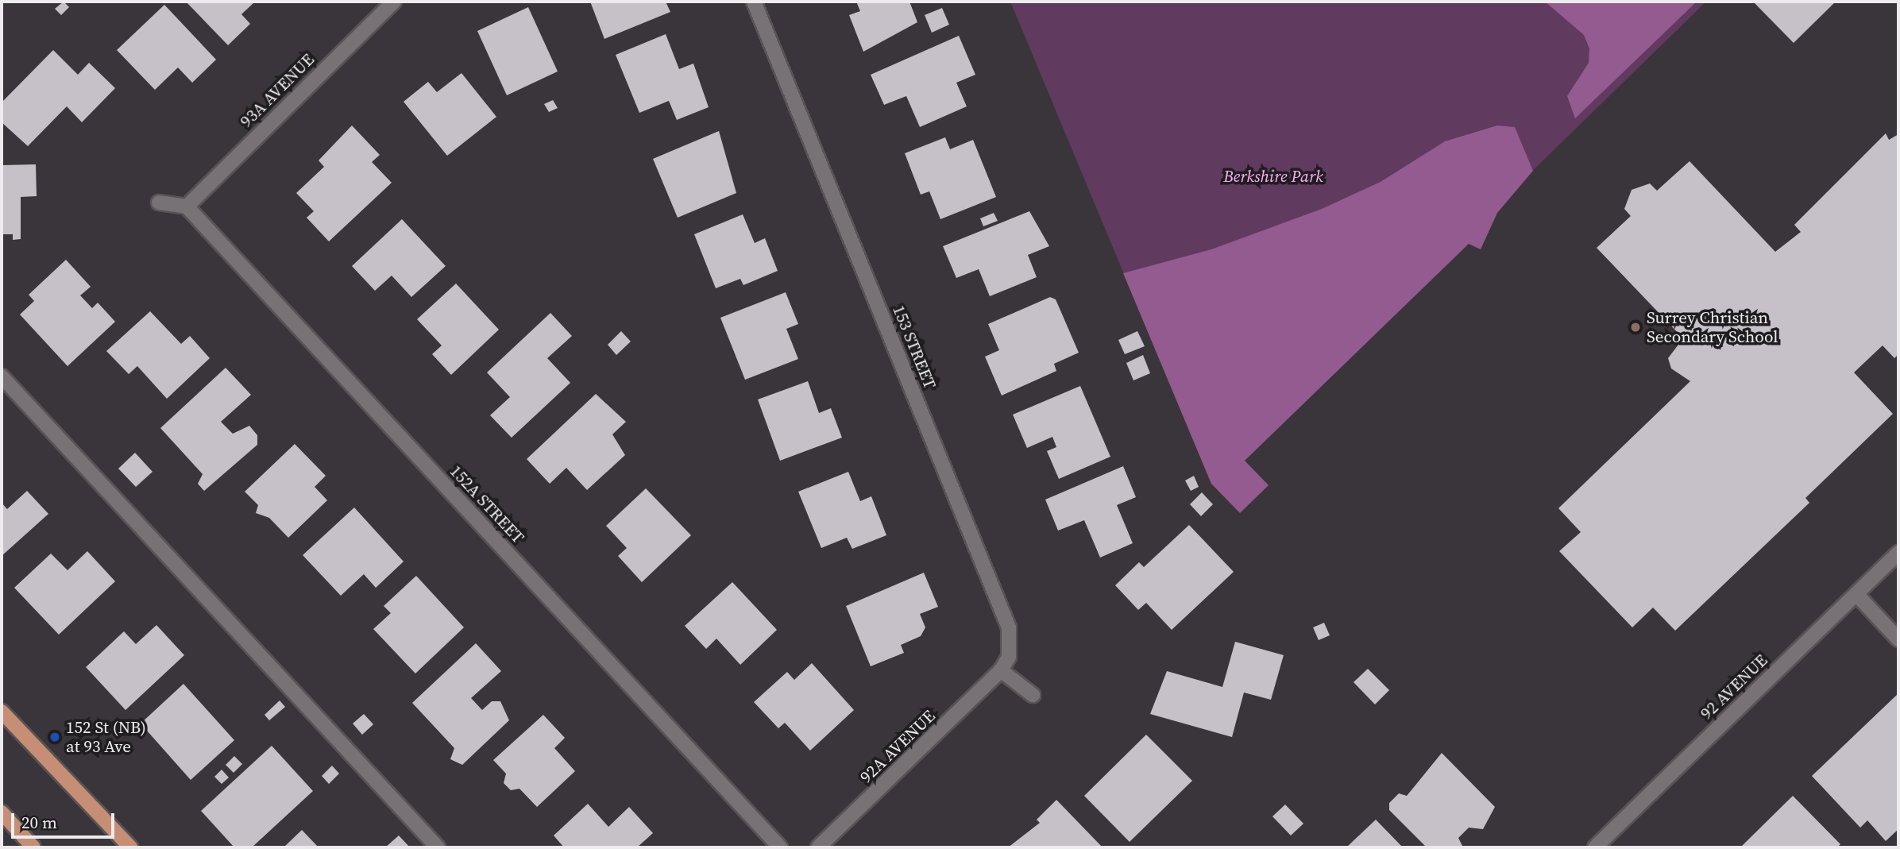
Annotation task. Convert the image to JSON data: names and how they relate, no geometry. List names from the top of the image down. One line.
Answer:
{"streets":{"street":["93A AVENUE","153 STREET","152A STREET","92 AVENUE","92A AVENUE"]},"crossings":[["93A AVENUE","152A STREET"],["153 STREET","92A AVENUE"]],"parks":["Berkshire Park"],"places":["Surrey Christian Secondary School","152 St (NB) at 93 Ave"],"scale_bar":"20 m"}
